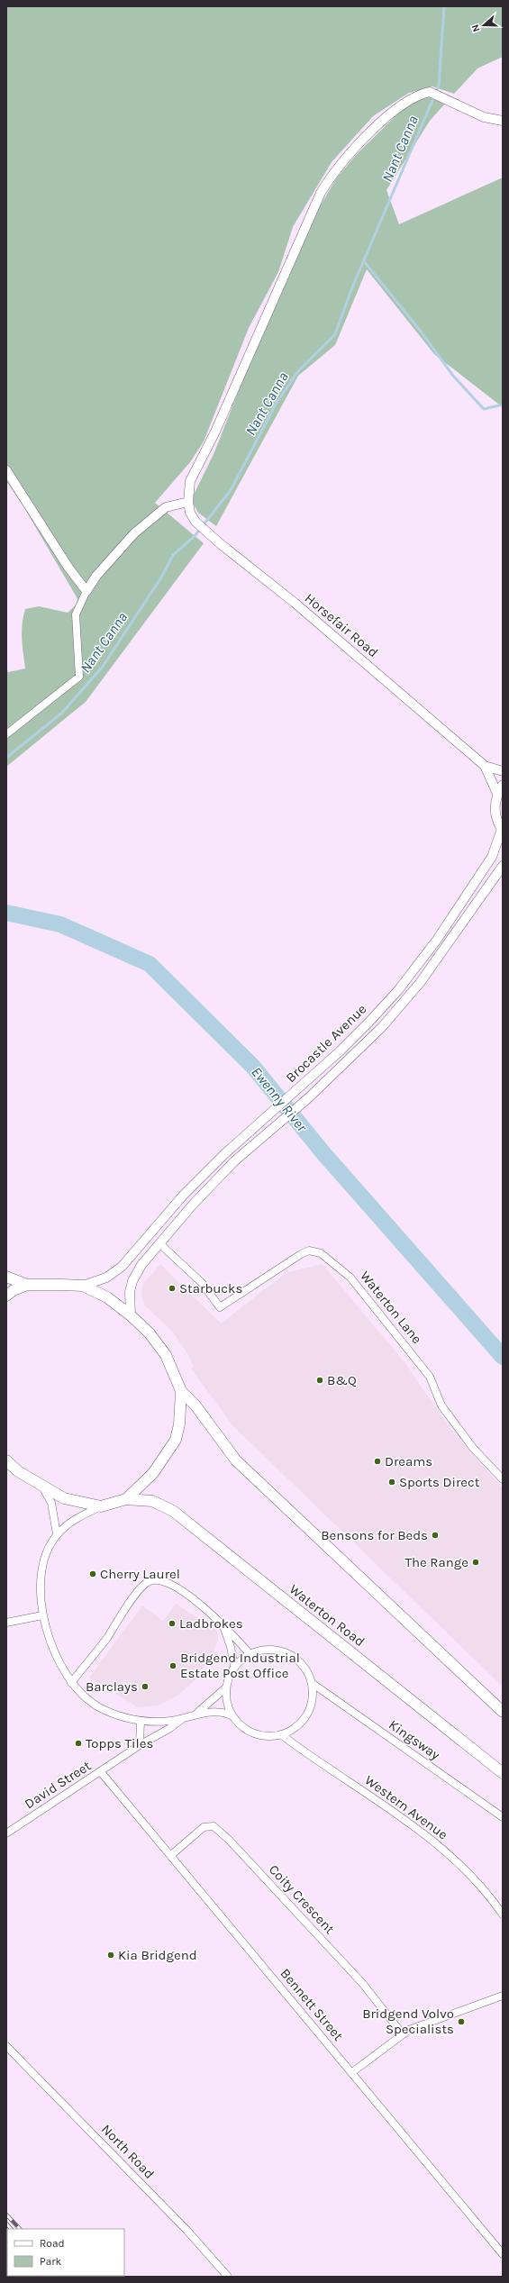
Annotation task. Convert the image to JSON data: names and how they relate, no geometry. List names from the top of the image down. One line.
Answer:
{"streets":{"main road":["Waterton Road"],"street":["Horsefair Road","Brocastle Avenue","Waterton Lane","Kingsway","David Street","Western Avenue","Coity Crescent","Bennett Street","North Road"]},"crossings":[["Brocastle Avenue","Waterton Lane"],["Kingsway","Western Avenue"],["David Street","Bennett Street"],["Coity Crescent","Bennett Street"]],"water":["Nant Canna","Ewenny River"],"places":["Starbucks","B&Q","Dreams","Sports Direct","Bensons for Beds","The Range","Cherry Laurel","Ladbrokes","Bridgend Industrial Estate Post Office","Barclays","Topps Tiles","Kia Bridgend","Bridgend Volvo Specialists"],"legend":["Road","Park"],"north":"left"}
